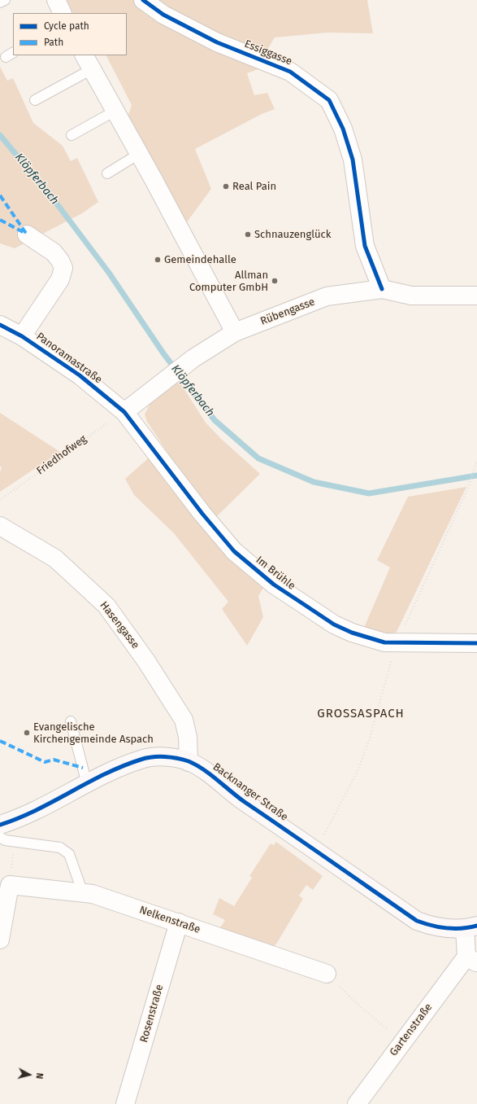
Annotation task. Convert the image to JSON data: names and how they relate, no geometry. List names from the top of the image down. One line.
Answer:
{"streets":{"street":["Essiggasse","Rübengasse","Panoramastraße","Im Brühle","Hasengasse","Backnanger Straße","Nelkenstraße","Rosenstraße","Gartenstraße"],"path":["Friedhofweg"]},"crossings":[["Essiggasse","Rübengasse"],["Rübengasse","Panoramastraße"],["Rübengasse","Friedhofweg"],["Rübengasse","Im Brühle"],["Panoramastraße","Friedhofweg"],["Panoramastraße","Im Brühle"],["Friedhofweg","Im Brühle"],["Hasengasse","Backnanger Straße"],["Nelkenstraße","Rosenstraße"]],"districts":["GROSSASPACH"],"water":["Klöpferbach"],"places":["Real Pain","Schnauzenglück","Gemeindehalle","Allman Computer GmbH","Evangelische Kirchengemeinde Aspach"],"legend":["Cycle path","Path"],"north":"right"}
